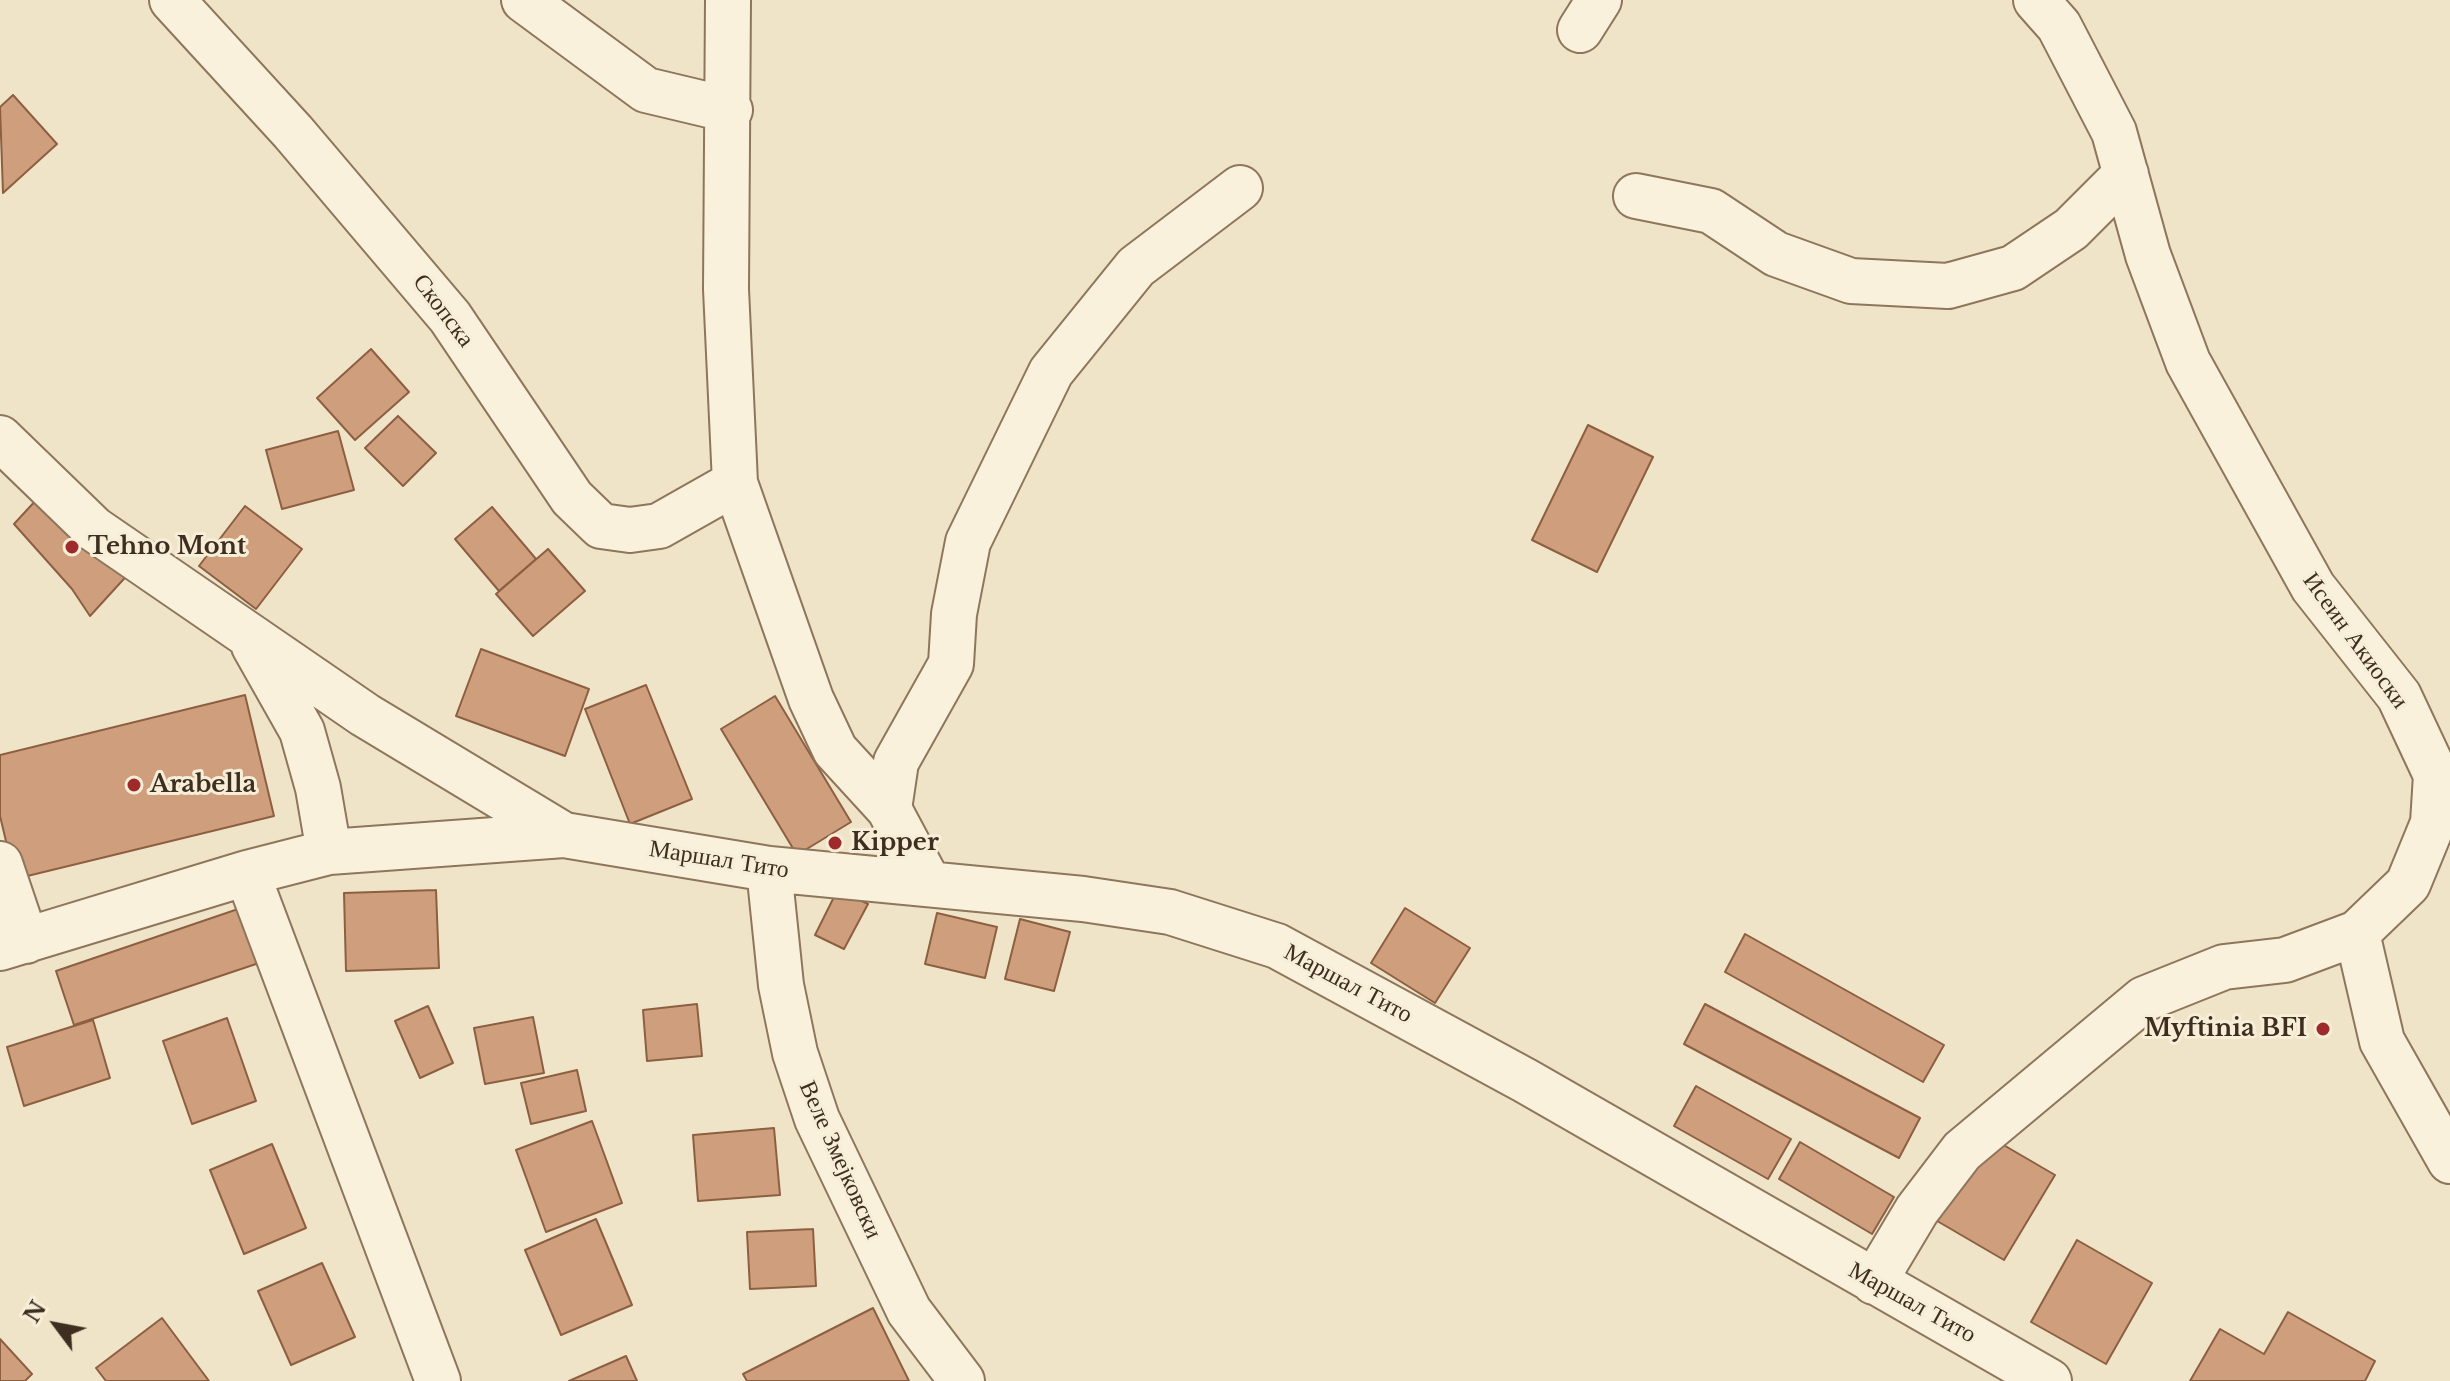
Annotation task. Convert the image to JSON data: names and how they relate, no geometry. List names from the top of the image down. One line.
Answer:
{"streets":{"street":["Скопска","Исеин Акиоски","Маршал Тито","Веле Змејковски"]},"crossings":[["Исеин Акиоски","Маршал Тито"],["Маршал Тито","Веле Змејковски"]],"places":["Tehno Mont","Arabella","Kipper","Myftinia BFI"],"north":"top left"}
